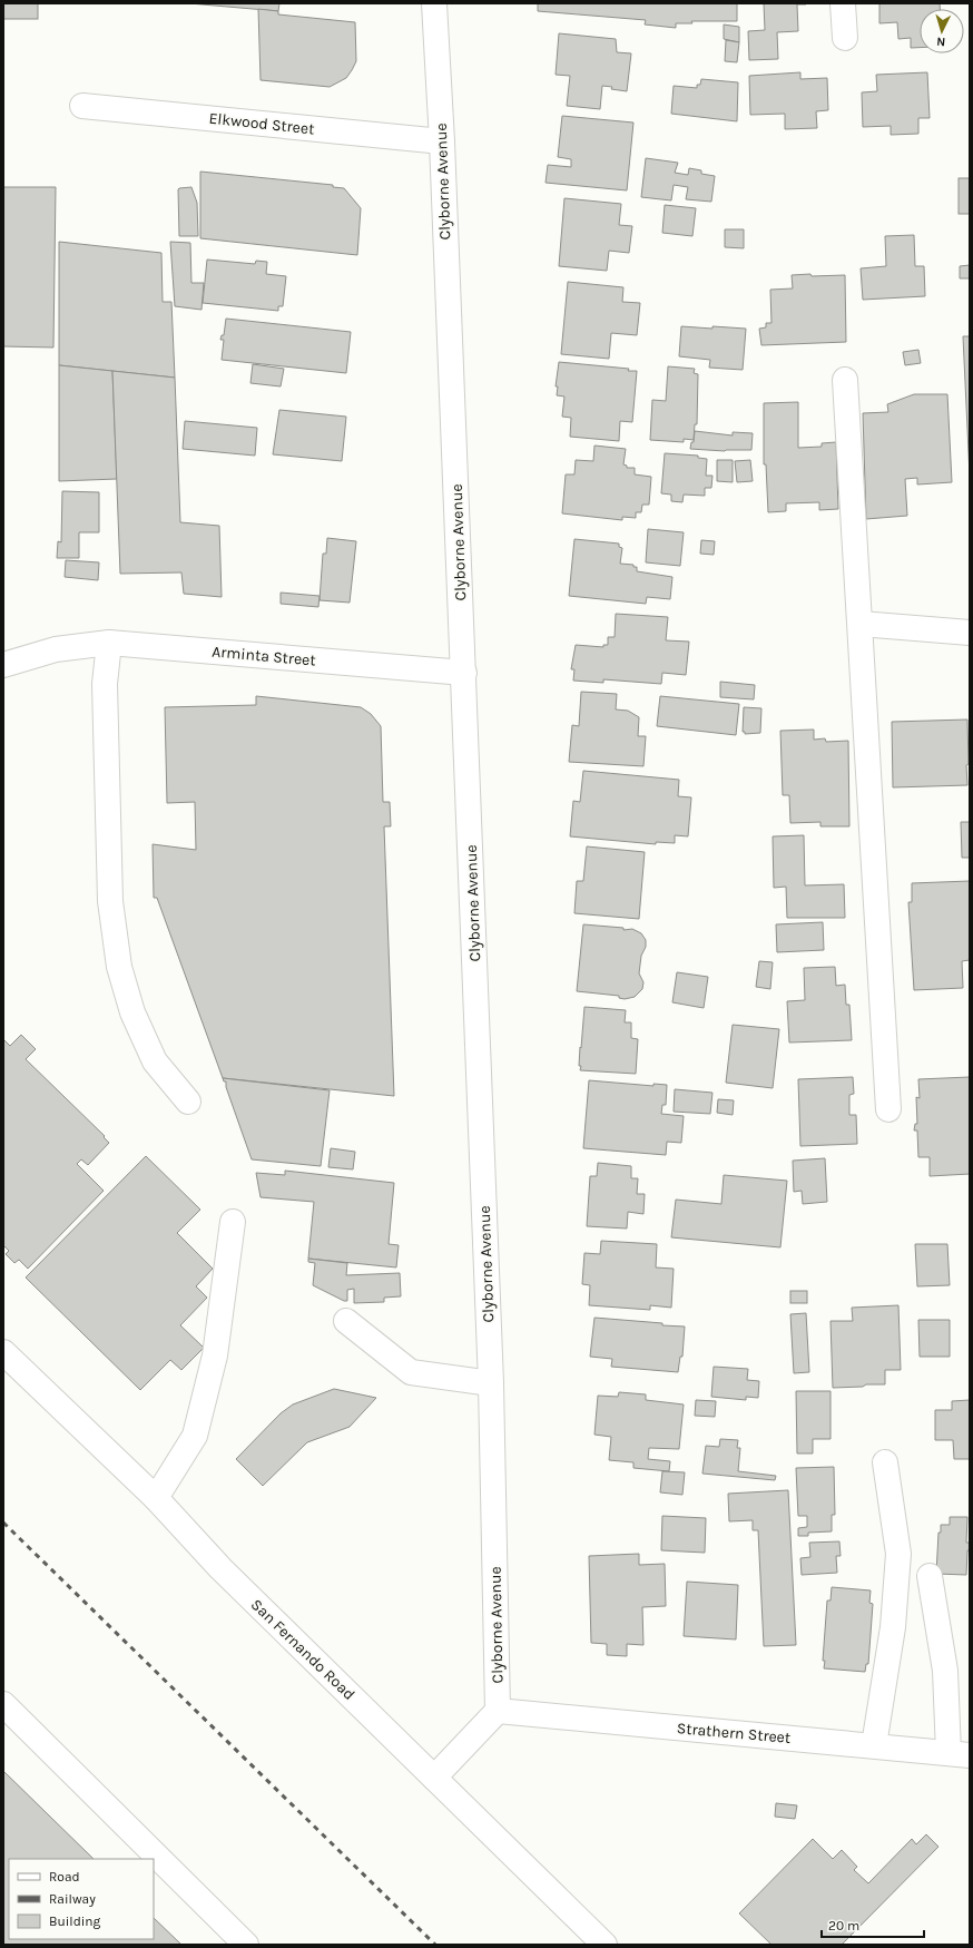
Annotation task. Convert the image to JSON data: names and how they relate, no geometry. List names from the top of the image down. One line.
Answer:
{"streets":{"main road":["Elkwood Street","Clyborne Avenue","Arminta Street","San Fernando Road","Strathern Street"]},"crossings":[["Elkwood Street","Clyborne Avenue"],["Clyborne Avenue","Arminta Street"],["Clyborne Avenue","Strathern Street"]],"legend":["Road","Railway","Building"],"scale_bar":"20 m","north":"bottom"}
